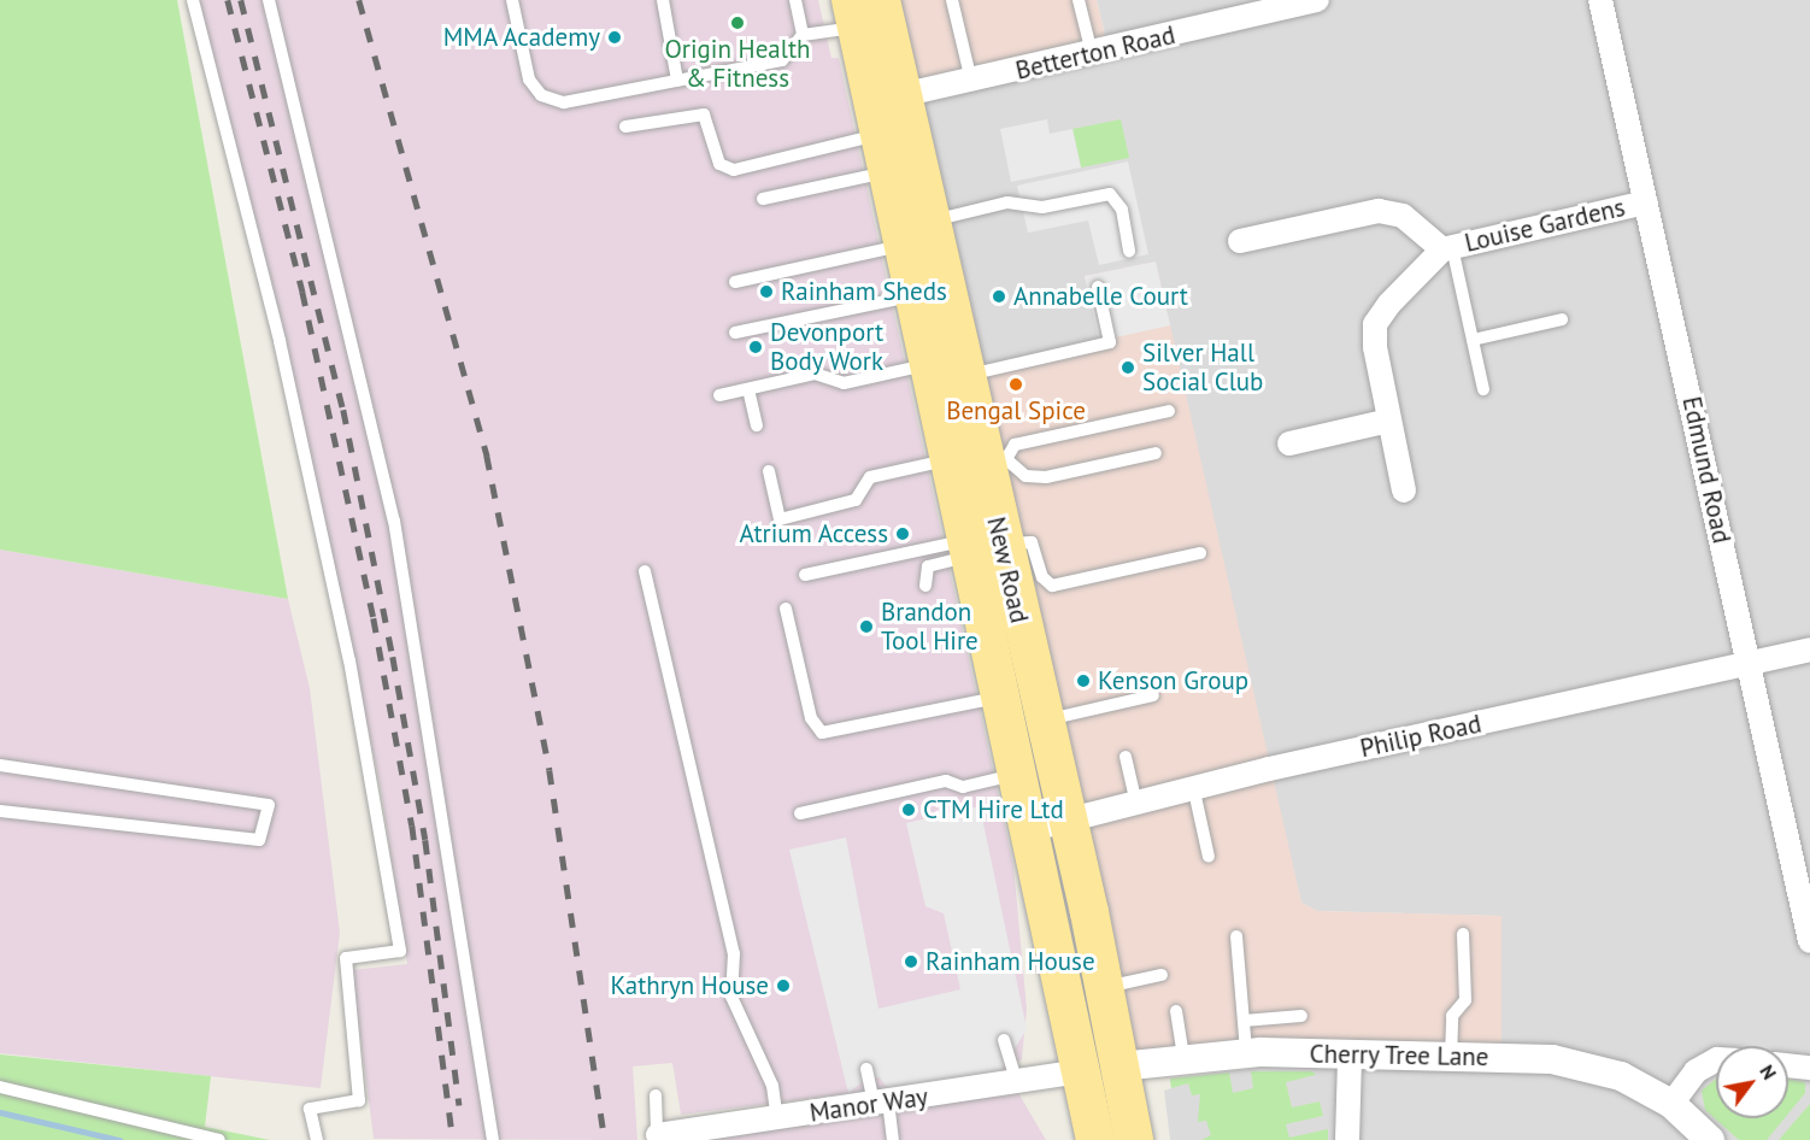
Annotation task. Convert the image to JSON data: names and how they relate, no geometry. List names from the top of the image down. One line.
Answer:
{"streets":{"main road":["New Road"],"street":["Betterton Road","Louise Gardens","Edmund Road","Philip Road","Cherry Tree Lane","Manor Way"]},"crossings":[["Betterton Road","New Road"],["Louise Gardens","Edmund Road"],["Edmund Road","Philip Road"],["New Road","Philip Road"],["New Road","Cherry Tree Lane"],["New Road","Manor Way"]],"places":["Origin Health & Fitness","MMA Academy","Rainham Sheds","Annabelle Court","Devonport Body Work","Silver Hall Social Club","Bengal Spice","Atrium Access","Brandon Tool Hire","Kenson Group","CTM Hire Ltd","Rainham House","Kathryn House"],"north":"top right"}
